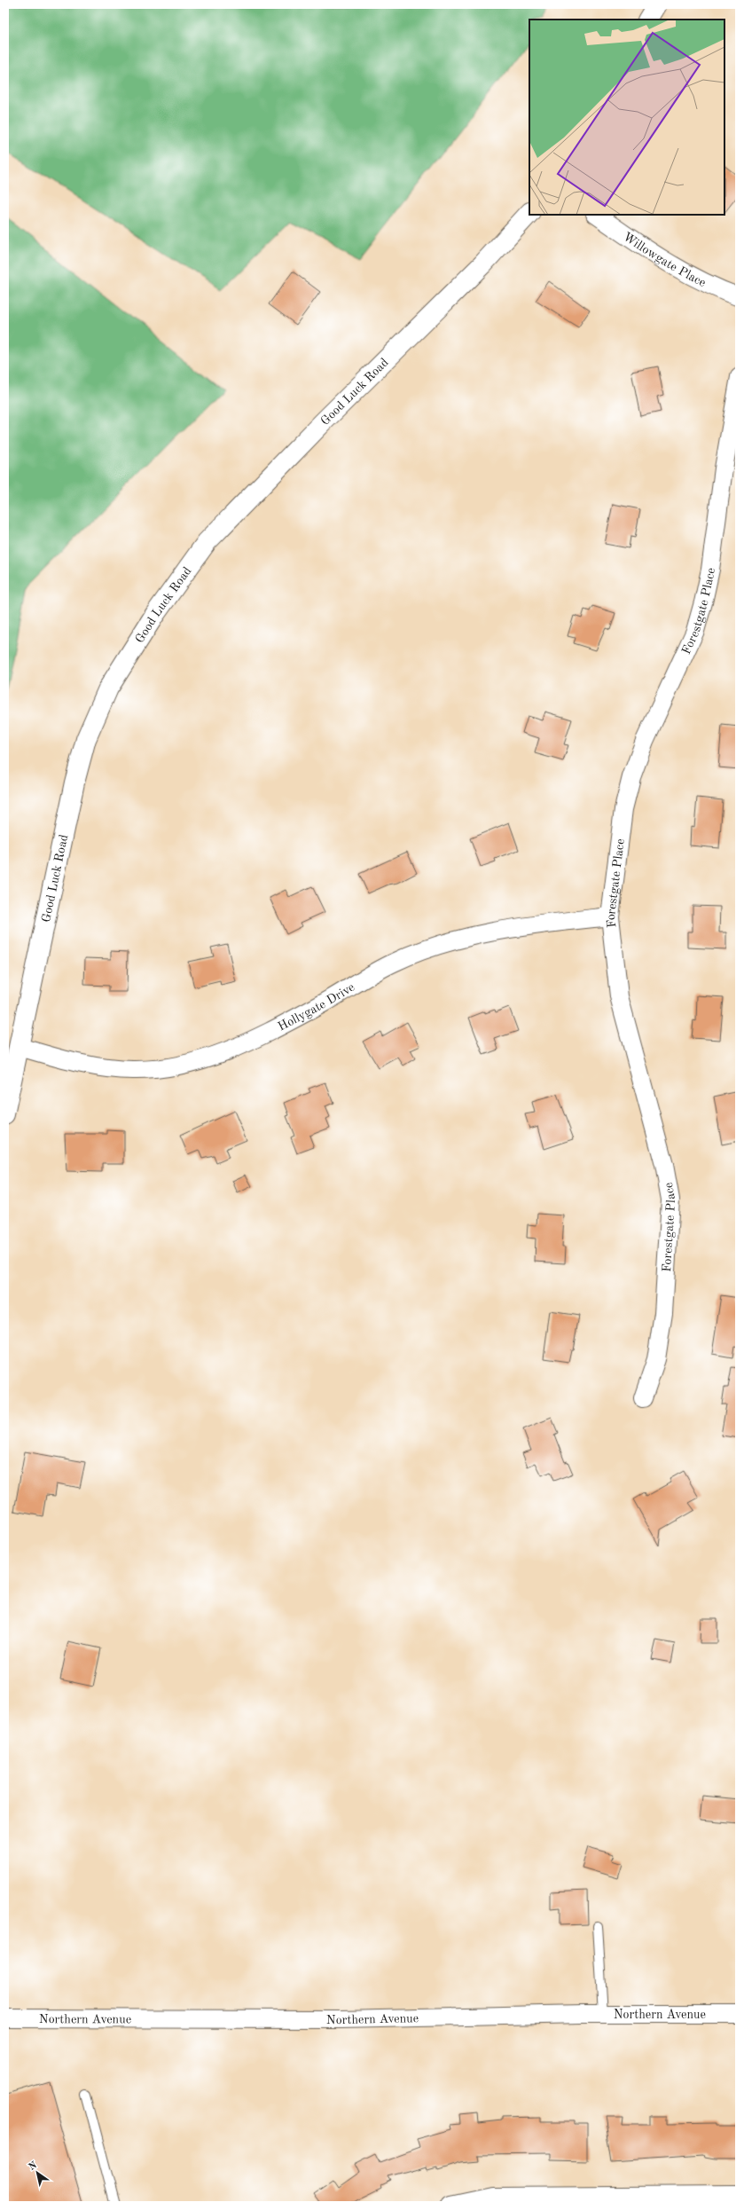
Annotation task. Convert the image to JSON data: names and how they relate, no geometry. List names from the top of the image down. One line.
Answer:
{"streets":{"street":["Willowgate Place","Good Luck Road","Forestgate Place","Hollygate Drive","Northern Avenue"]},"crossings":[["Good Luck Road","Hollygate Drive"],["Forestgate Place","Hollygate Drive"]],"north":"top left"}
